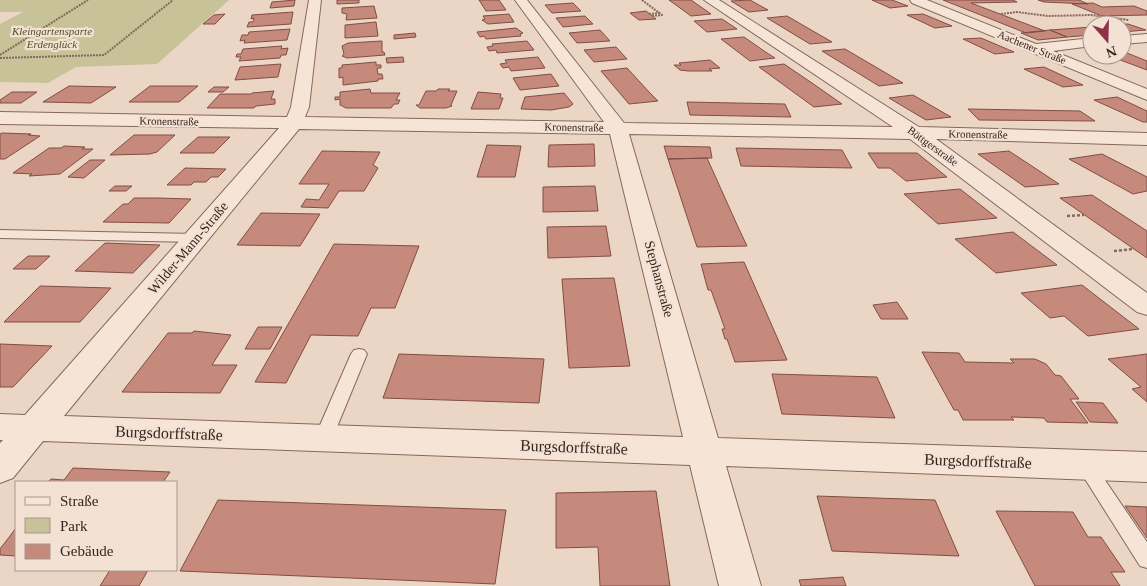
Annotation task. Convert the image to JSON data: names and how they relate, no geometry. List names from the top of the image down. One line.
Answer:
{"streets":{"street":["Aachener Straße","Kronenstraße","Böttgerstraße","Wilder-Mann-Straße","Stephanstraße","Burgsdorffstraße"]},"crossings":[["Kronenstraße","Böttgerstraße"],["Kronenstraße","Wilder-Mann-Straße"],["Kronenstraße","Stephanstraße"],["Wilder-Mann-Straße","Burgsdorffstraße"],["Stephanstraße","Burgsdorffstraße"]],"parks":["Kleingartensparte Erdenglück"],"legend":["Straße","Park","Gebäude"],"north":"bottom"}
